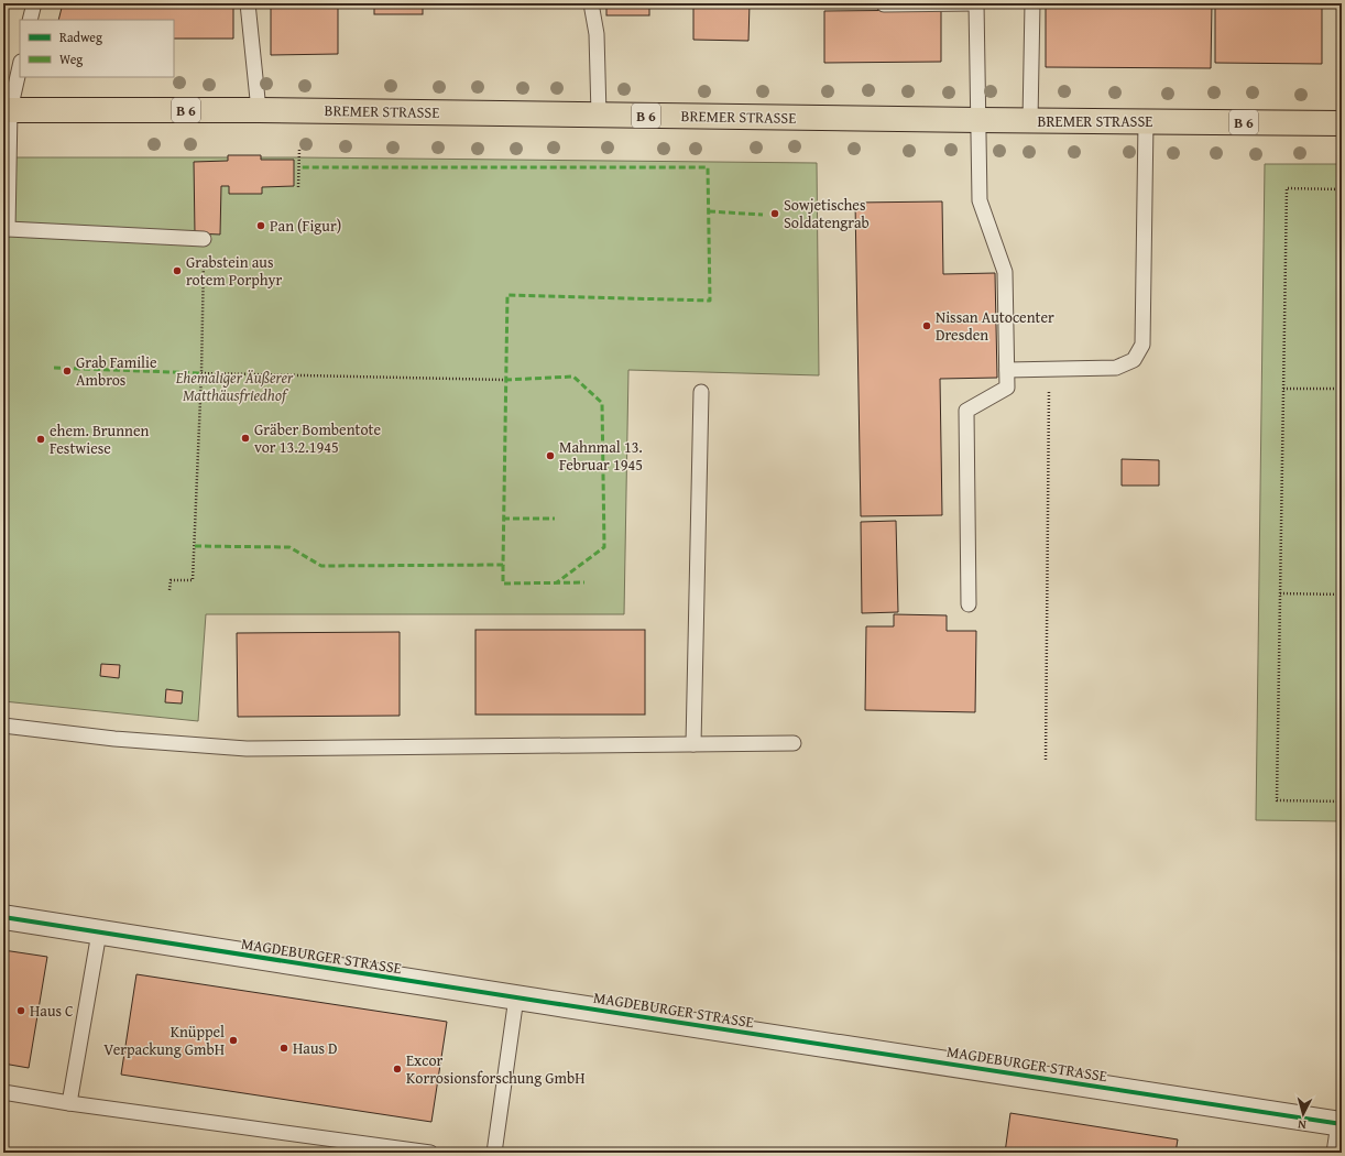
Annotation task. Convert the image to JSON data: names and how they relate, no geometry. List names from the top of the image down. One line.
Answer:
{"streets":{"main road":["B 6","BREMER STRASSE"],"street":["MAGDEBURGER STRASSE"]},"parks":["Ehemaliger Äußerer Matthäusfriedhof"],"places":["Sowjetisches Soldatengrab","Pan (Figur)","Grabstein aus rotem Porphyr","Nissan Autocenter Dresden","Grab Familie Ambros","Gräber Bombentote vor 13.2.1945","ehem. Brunnen Festwiese","Mahnmal 13. Februar 1945","Haus C","Knüppel Verpackung GmbH","Haus D","Excor Korrosionsforschung GmbH"],"legend":["Radweg","Weg"],"north":"bottom"}
